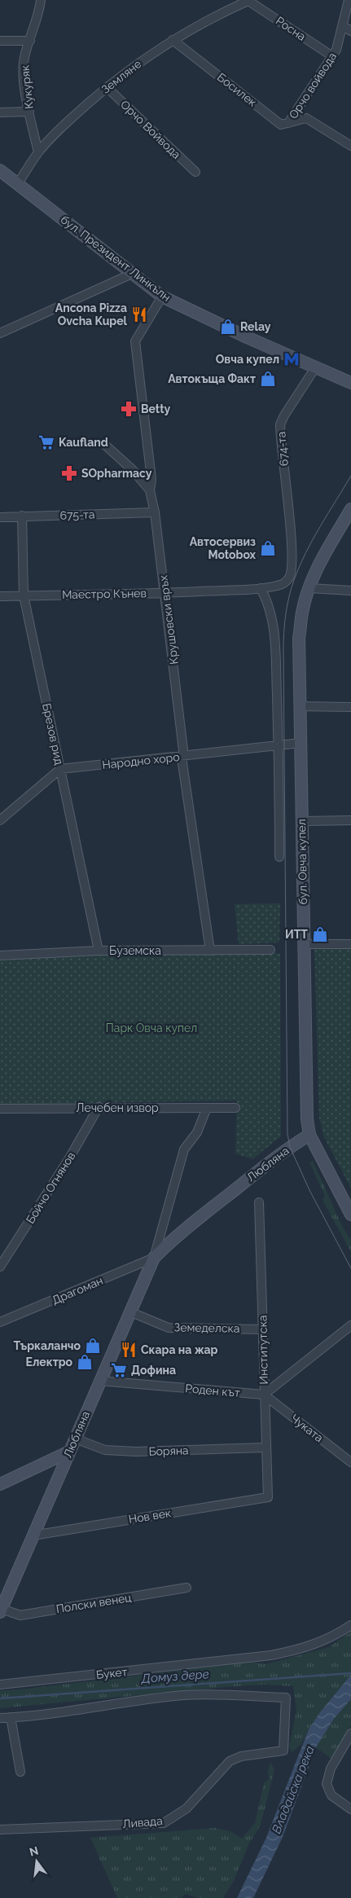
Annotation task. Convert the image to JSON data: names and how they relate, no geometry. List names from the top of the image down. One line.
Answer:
{"streets":{"street":["Росна","Земляне","Орчо войвода","Кукуряк","Босилек","Орчо Войвода","бул. Президент Линкълн","674-та","675-та","Маестро Кънев","Крушовски връх","Брезов рид","Народно хоро","бул. Овча купел","Буземска","Лечебен извор","Любляна","Бойчо Огнянов","Драгоман","Земеделска","Институтска","Роден кът","Чуката","Боряна","Нов век","Полски венец","Букет","Ливада"]},"crossings":[["Росна","Земляне"],["Росна","Орчо войвода"],["Земляне","Кукуряк"],["Земляне","Босилек"],["Земляне","Орчо Войвода"],["Земляне","бул. Президент Линкълн"],["Орчо войвода","Босилек"],["бул. Президент Линкълн","674-та"],["бул. Президент Линкълн","Крушовски връх"],["674-та","Маестро Кънев"],["675-та","Крушовски връх"],["675-та","Брезов рид"],["Маестро Кънев","Крушовски връх"],["Маестро Кънев","Брезов рид"],["Крушовски връх","Народно хоро"],["Крушовски връх","Буземска"],["Брезов рид","Народно хоро"],["Брезов рид","Буземска"],["Народно хоро","бул. Овча купел"],["бул. Овча купел","Любляна"],["Лечебен извор","Любляна"],["Лечебен извор","Бойчо Огнянов"],["Любляна","Драгоман"],["Любляна","Земеделска"],["Любляна","Роден кът"],["Любляна","Боряна"],["Любляна","Нов век"],["Любляна","Полски венец"],["Земеделска","Институтска"],["Институтска","Роден кът"],["Институтска","Чуката"],["Институтска","Боряна"],["Институтска","Нов век"],["Роден кът","Чуката"]],"water":["Домуз дере","Владайска река"],"parks":["Парк Овча купел"],"places":{"restaurant":["Ancona Pizza Ovcha Kupel","Скара на жар"],"shop":["Relay","Автокъща Факт","Автосервиз Motobox","ИТТ","Търкаланчо","Електро"],"metro station":["Овча купел"],"pharmacy":["Betty","SOpharmacy"],"supermarket":["Kaufland","Дофина"]},"north":"top"}
